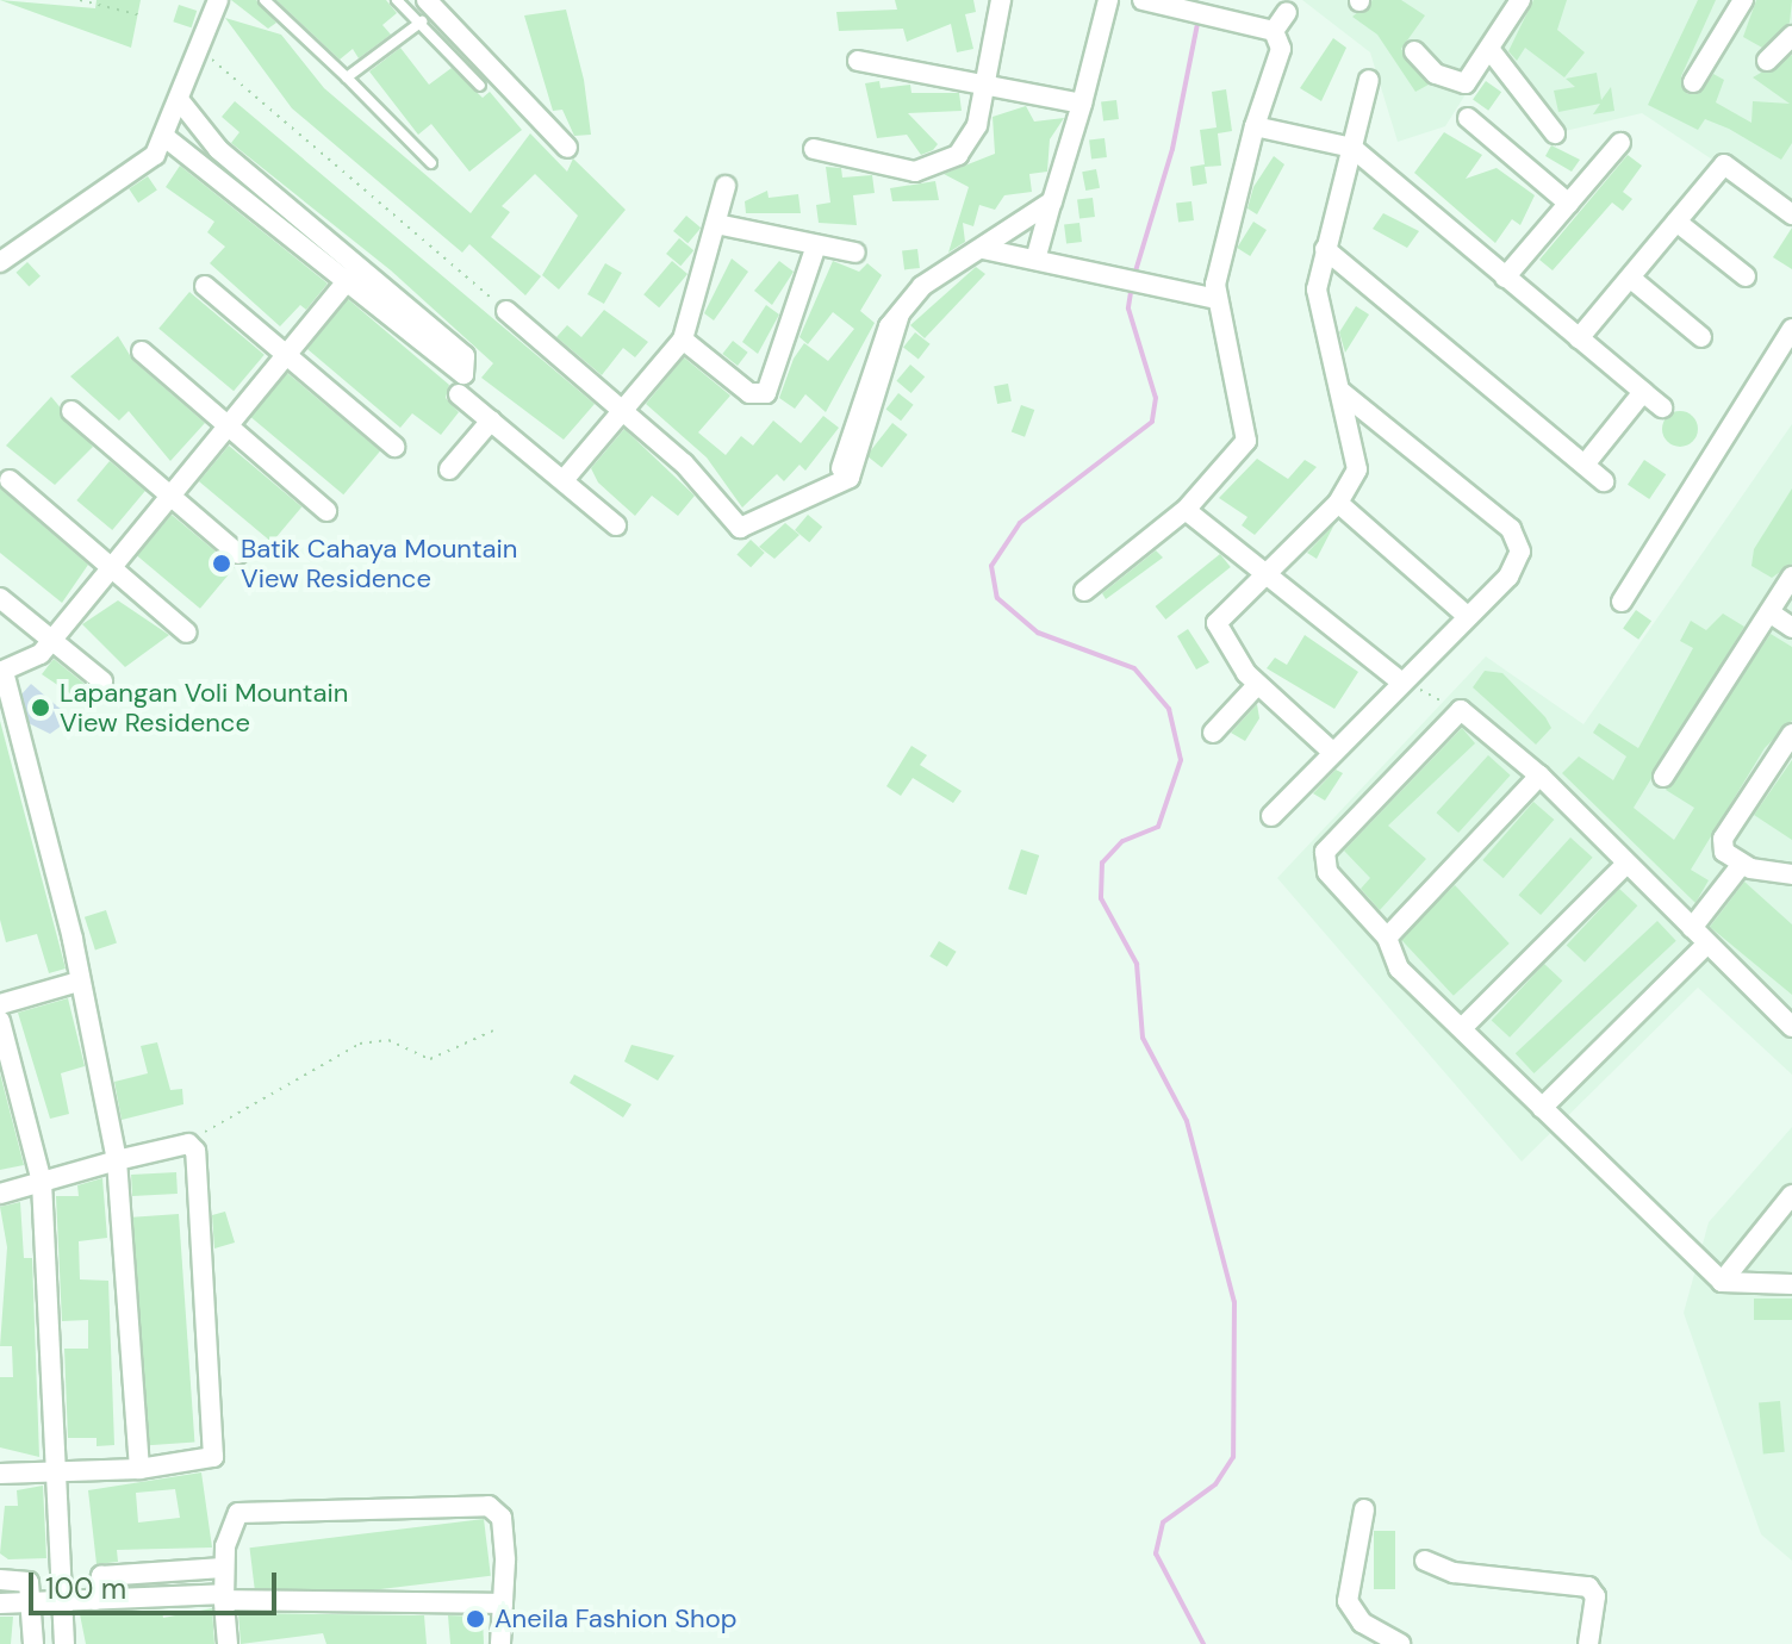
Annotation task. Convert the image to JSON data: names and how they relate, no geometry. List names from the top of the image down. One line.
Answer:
{"places":["Batik Cahaya Mountain View Residence","Lapangan Voli Mountain View Residence","Aneila Fashion Shop"],"scale_bar":"100 m"}
